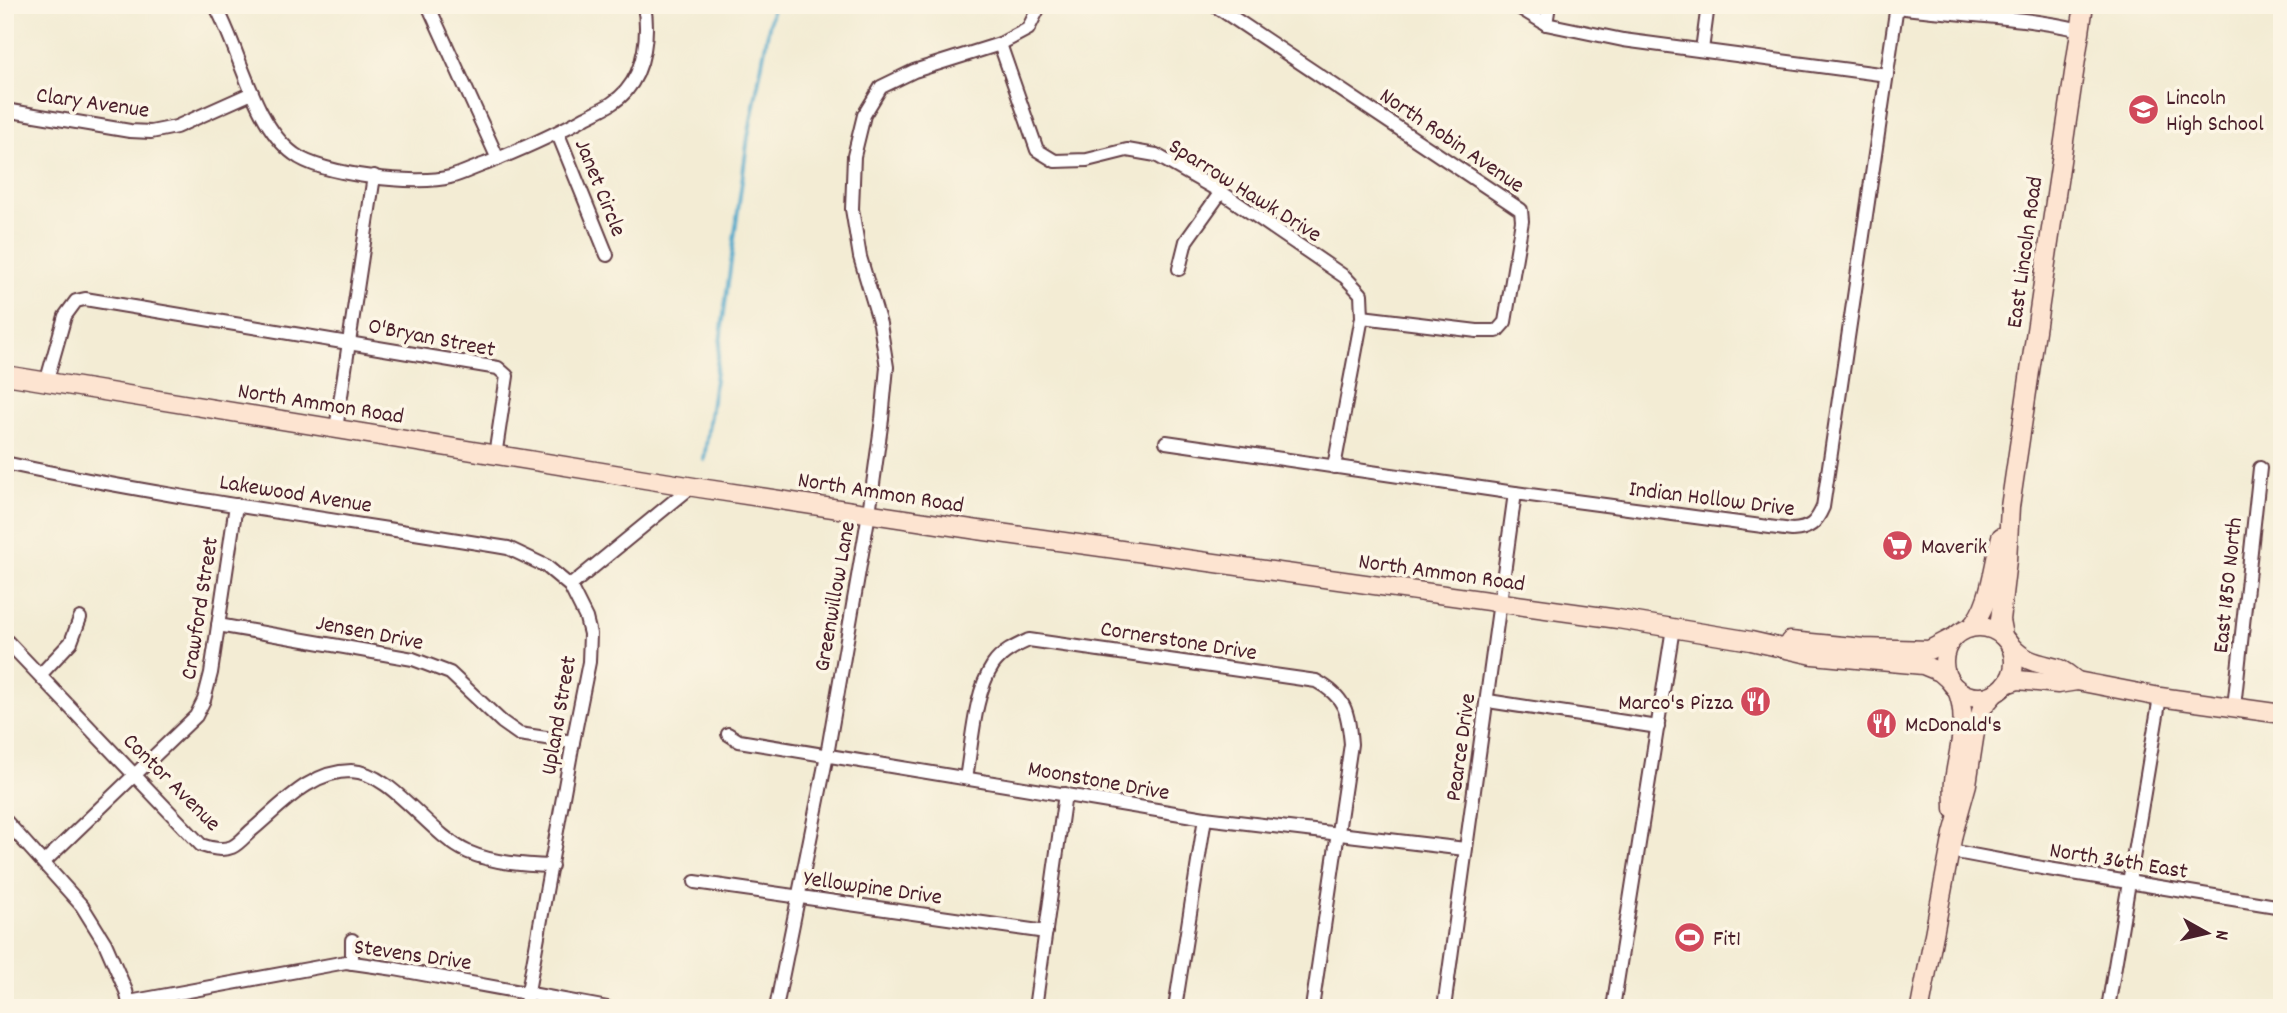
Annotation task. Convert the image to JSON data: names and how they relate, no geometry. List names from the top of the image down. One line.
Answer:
{"streets":{"main road":["East Lincoln Road","North Ammon Road"],"street":["Clary Avenue","North Robin Avenue","Janet Circle","Sparrow Hawk Drive","O'Bryan Street","Lakewood Avenue","Indian Hollow Drive","East 1850 North","Greenwillow Lane","Crawford Street","Jensen Drive","Cornerstone Drive","Upland Street","Pearce Drive","Moonstone Drive","Contor Avenue","North 36th East","Yellowpine Drive","Stevens Drive"]},"crossings":[["North Robin Avenue","Sparrow Hawk Drive"],["Sparrow Hawk Drive","Indian Hollow Drive"],["Sparrow Hawk Drive","Greenwillow Lane"],["East Lincoln Road","North Ammon Road"],["O'Bryan Street","North Ammon Road"],["North Ammon Road","Greenwillow Lane"],["North Ammon Road","Pearce Drive"],["Lakewood Avenue","Crawford Street"],["Lakewood Avenue","Upland Street"],["Indian Hollow Drive","Pearce Drive"],["Greenwillow Lane","Moonstone Drive"],["Greenwillow Lane","Yellowpine Drive"],["Crawford Street","Jensen Drive"],["Crawford Street","Contor Avenue"],["Jensen Drive","Upland Street"],["Cornerstone Drive","Moonstone Drive"],["Upland Street","Contor Avenue"],["Upland Street","Stevens Drive"],["Pearce Drive","Moonstone Drive"]],"places":{"school or university":["Lincoln High School"],"supermarket":["Maverik"],"restaurant":["Marco's Pizza","McDonald's"],"sports":["Fit1"]},"north":"right"}
